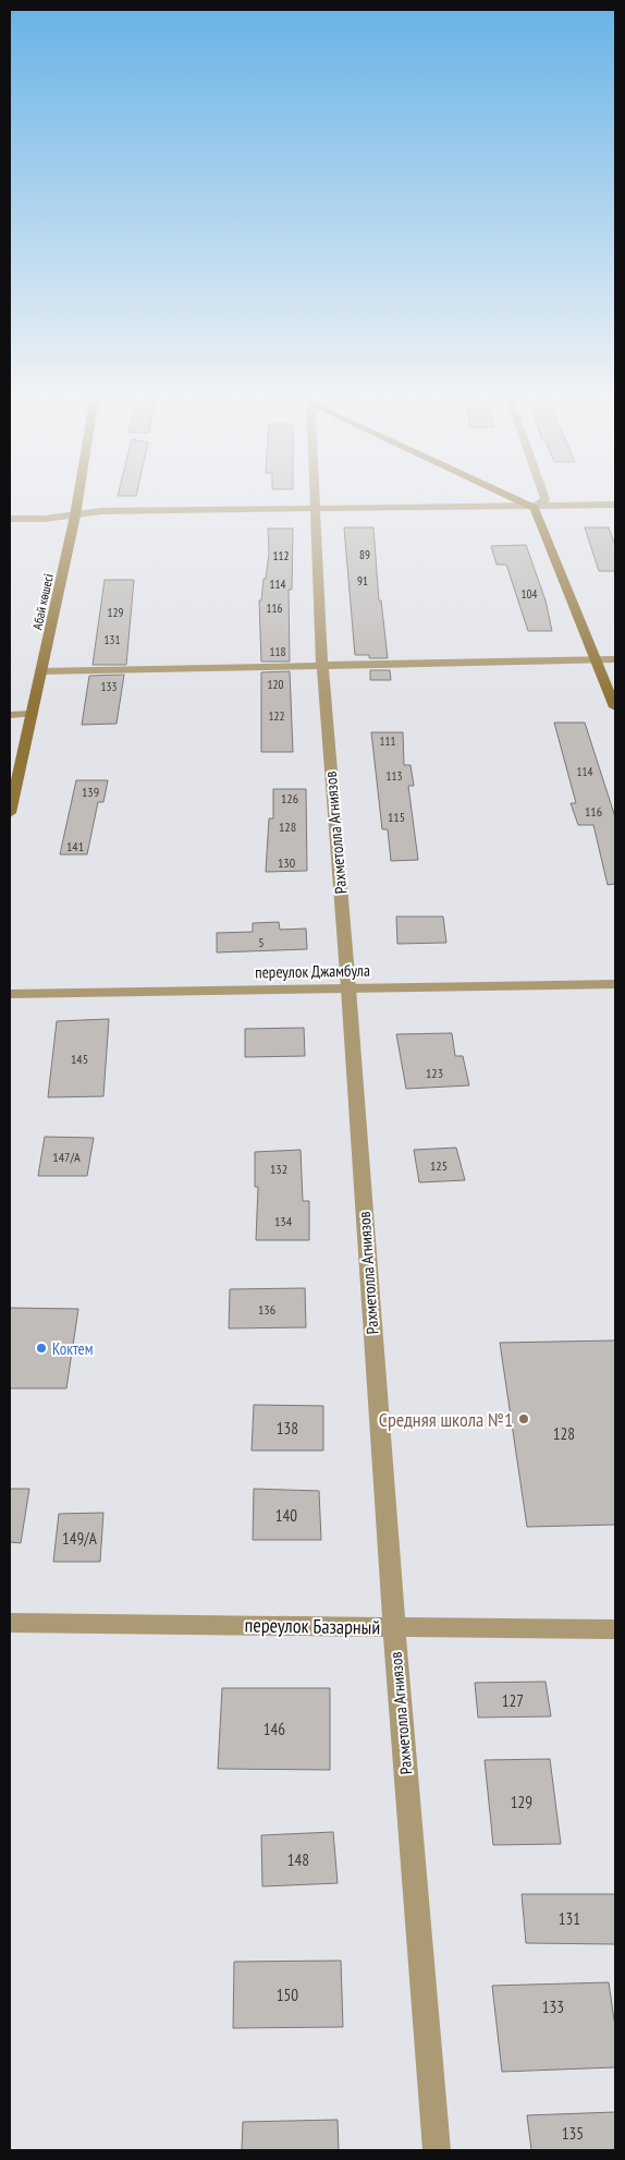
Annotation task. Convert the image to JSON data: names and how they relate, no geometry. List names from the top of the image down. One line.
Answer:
{"streets":{"main road":["Абай көшесі"],"street":["Рахметолла Агниязов","переулок Джамбула","переулок Базарный"]},"crossings":[["Рахметолла Агниязов","переулок Джамбула"],["Рахметолла Агниязов","переулок Базарный"]],"places":["Коктем","Средняя школа №1"],"house_numbers":["89","112","91","114","104","116","129","131","118","120","133","122","111","114","113","139","126","116","115","128","141","130","5","145","123","147/А","125","132","134","136","138","128","140","149/А","127","146","129","148","131","150","133","135"]}
